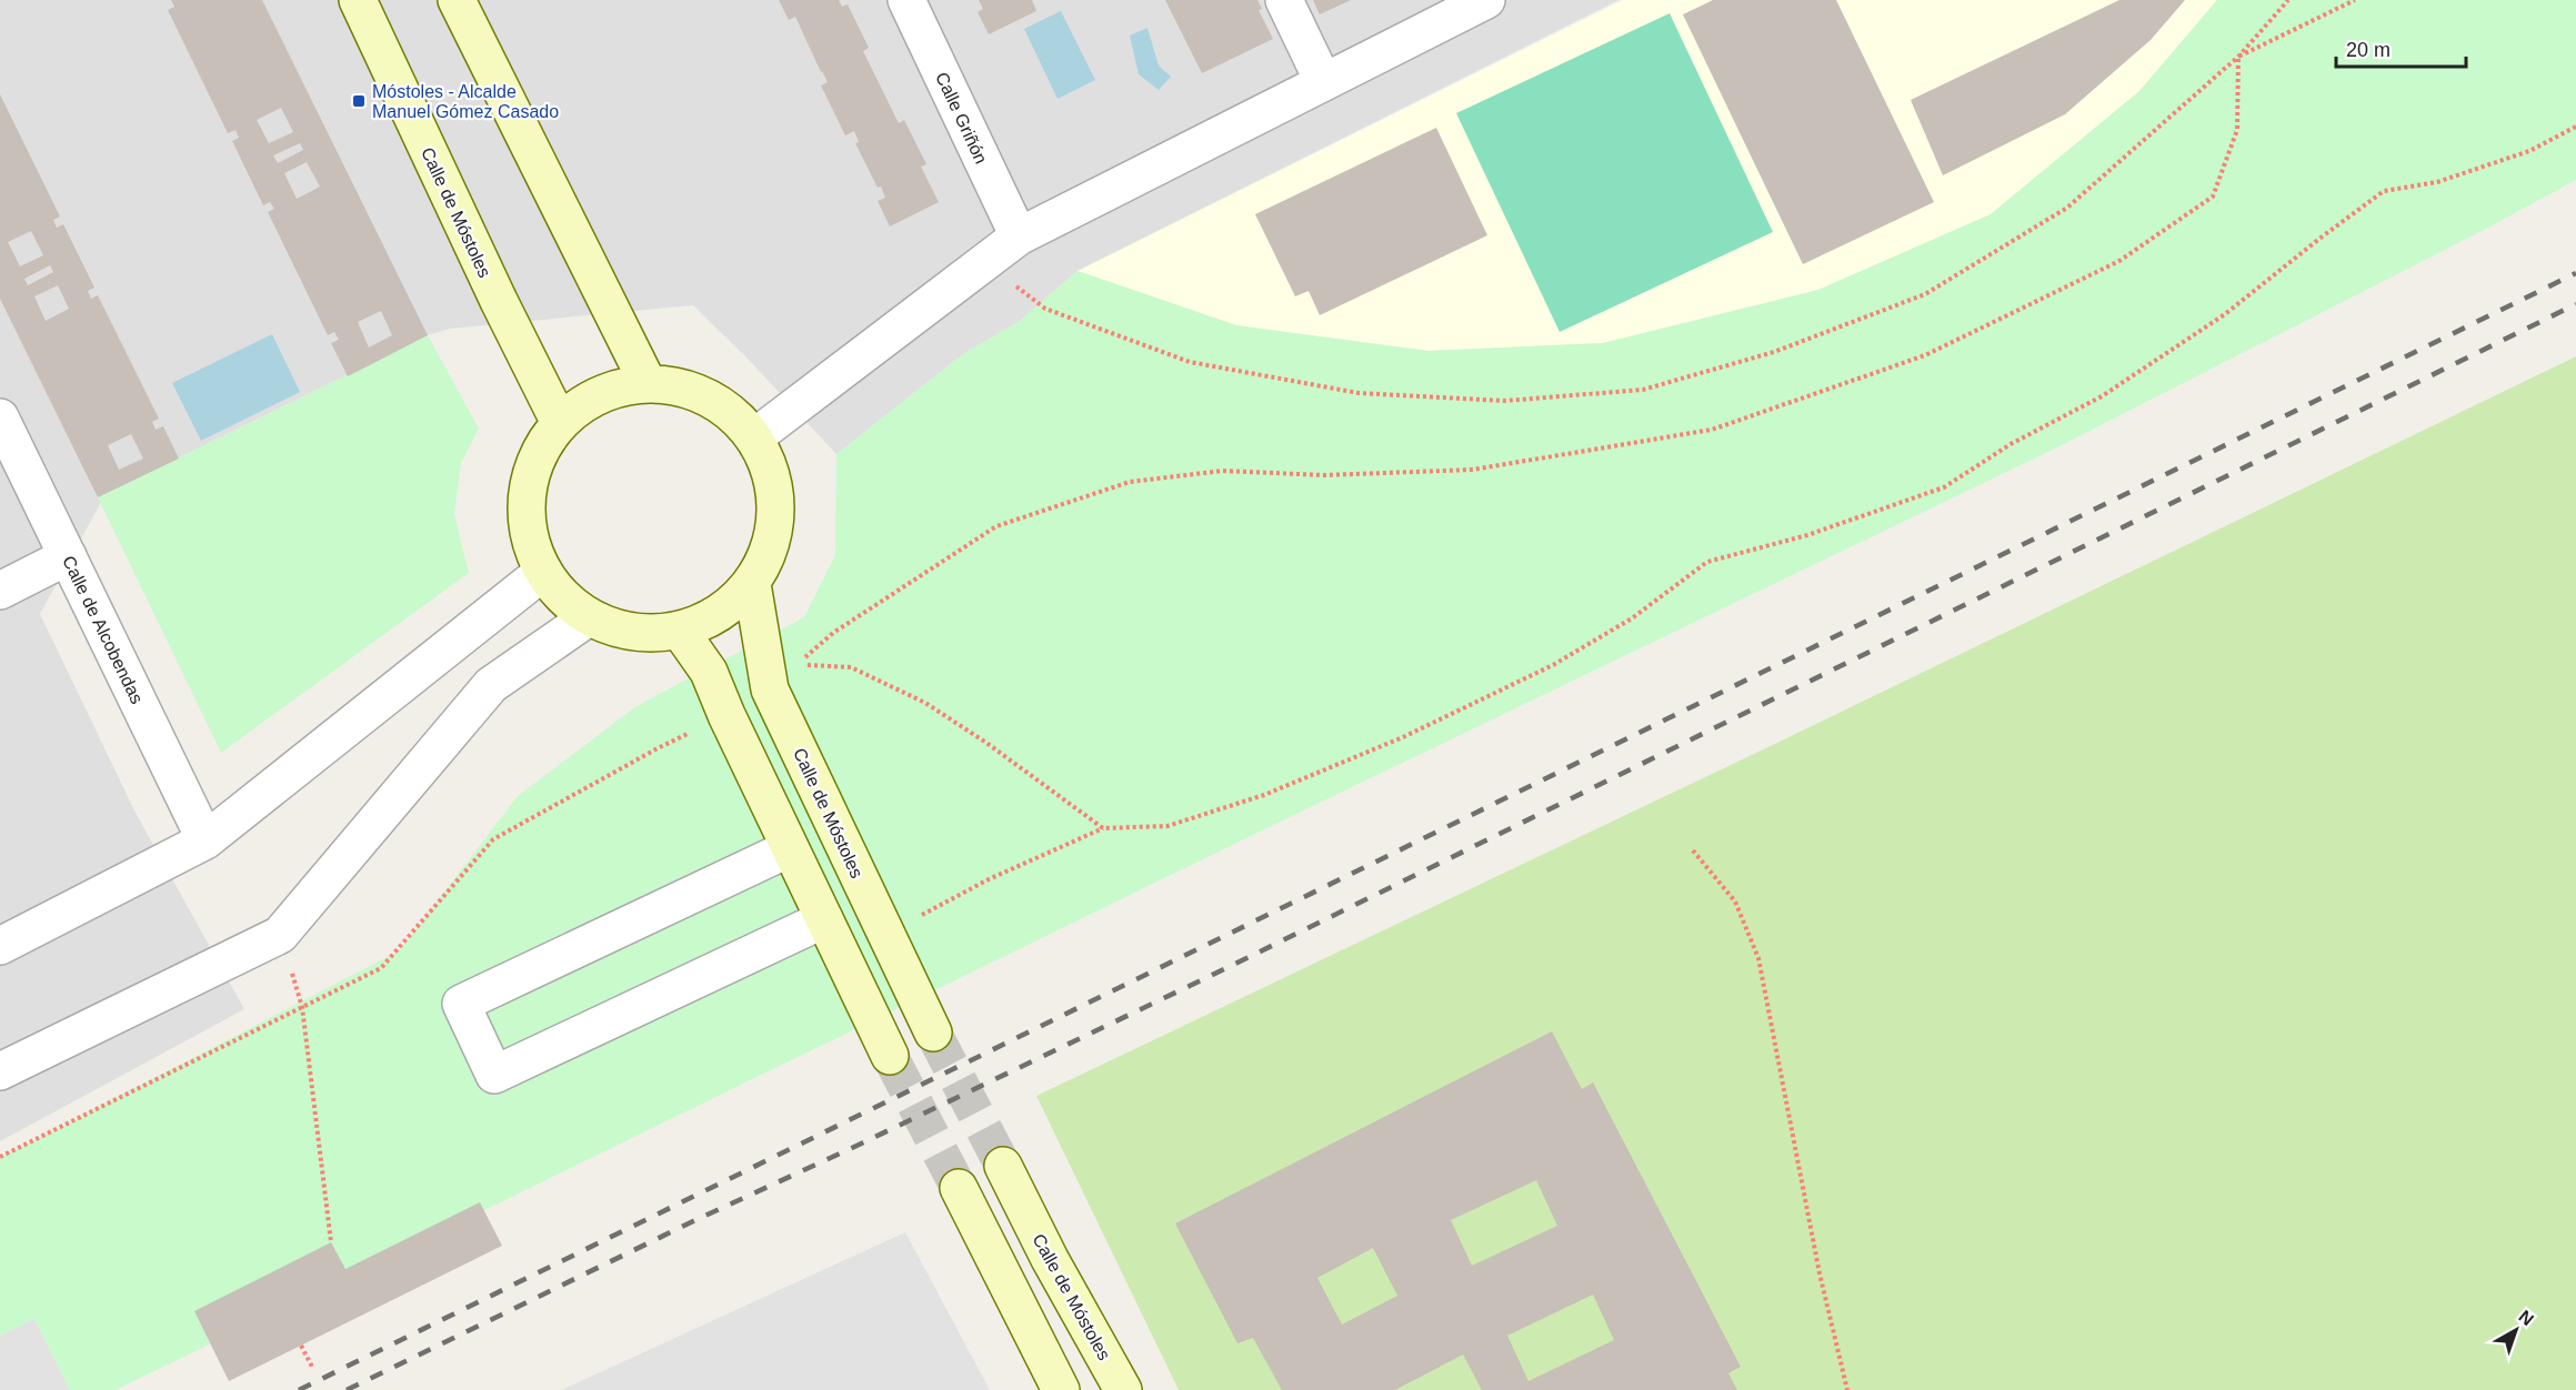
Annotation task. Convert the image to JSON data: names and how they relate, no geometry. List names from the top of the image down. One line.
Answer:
{"streets":{"main road":["Calle de Móstoles"],"street":["Calle Griñón","Calle de Alcobendas"]},"places":{"transit":["Móstoles - Alcalde Manuel Gómez Casado"]},"scale_bar":"20 m","north":"top right"}
